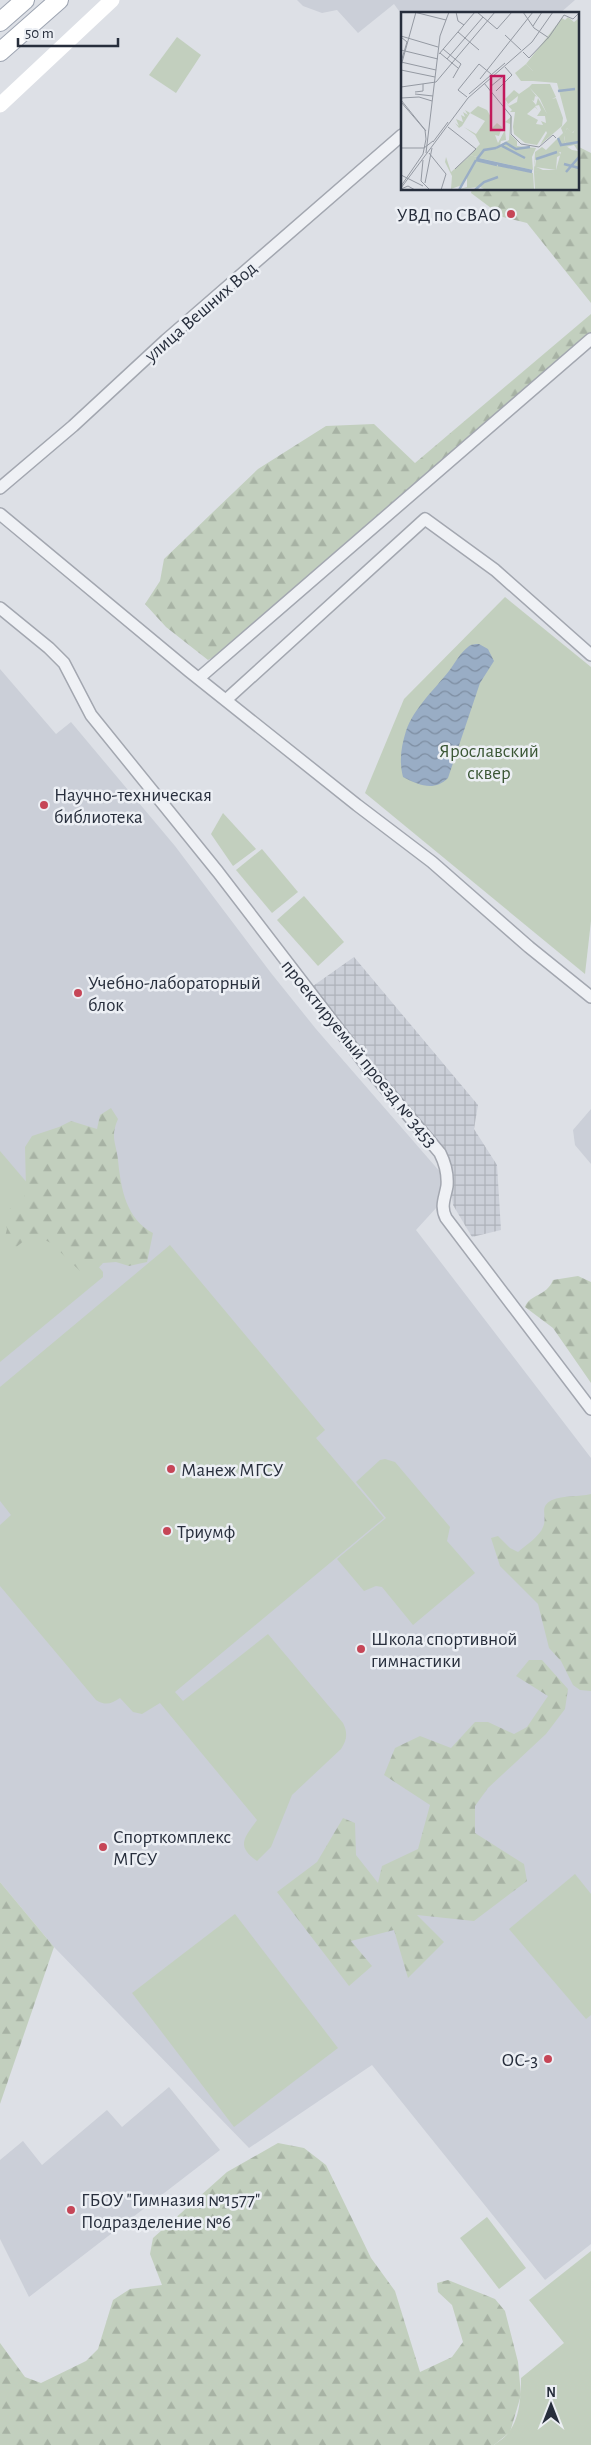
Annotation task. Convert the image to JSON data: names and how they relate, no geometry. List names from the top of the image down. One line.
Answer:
{"streets":{"street":["улица Вешних Вод","проектируемый проезд № 3453"]},"parks":["Ярославский сквер"],"places":["УВД по СВАО","Научно-техническая библиотека","Учебно-лабораторный блок","Манеж МГСУ","Триумф","Школа спортивной гимнастики","Спорткомплекс МГСУ","ОС-3","ГБОУ \"Гимназия №1577\" Подразделение №6"],"scale_bar":"50 m","north":"top"}
